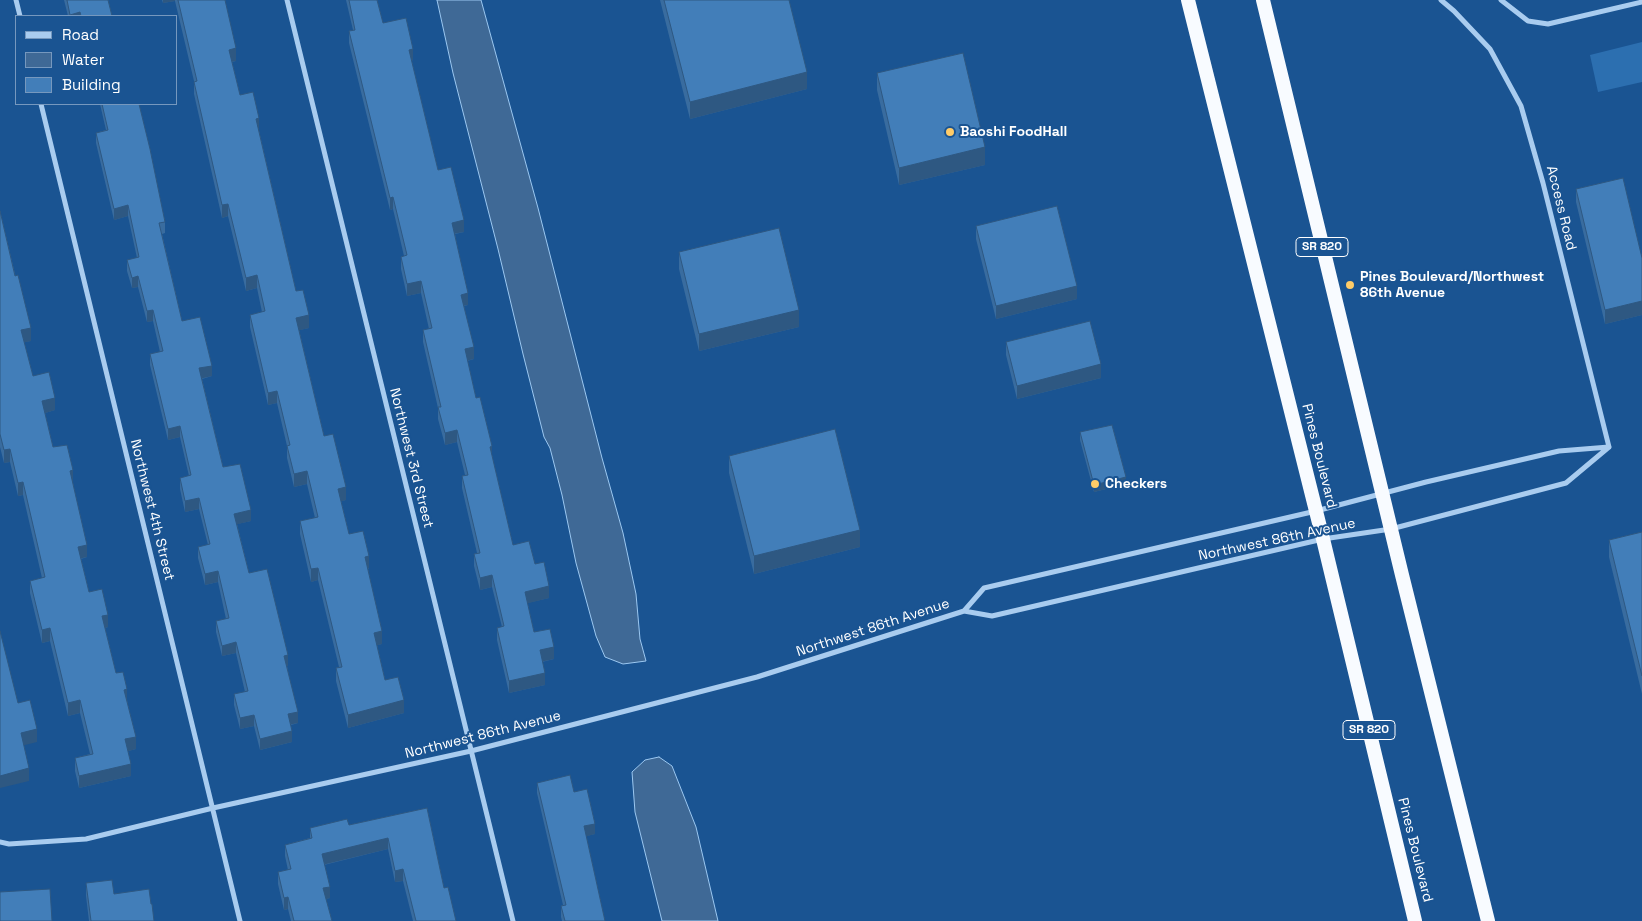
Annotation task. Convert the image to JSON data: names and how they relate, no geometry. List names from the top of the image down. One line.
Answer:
{"streets":{"highway":["SR 820","Pines Boulevard"],"street":["Access Road","Northwest 3rd Street","Northwest 4th Street","Northwest 86th Avenue"]},"crossings":[["SR 820","Northwest 86th Avenue"],["Pines Boulevard","Northwest 86th Avenue"],["Northwest 3rd Street","Northwest 86th Avenue"],["Northwest 4th Street","Northwest 86th Avenue"]],"places":["Baoshi FoodHall","Pines Boulevard/Northwest 86th Avenue","Checkers"],"legend":["Road","Water","Building"]}
